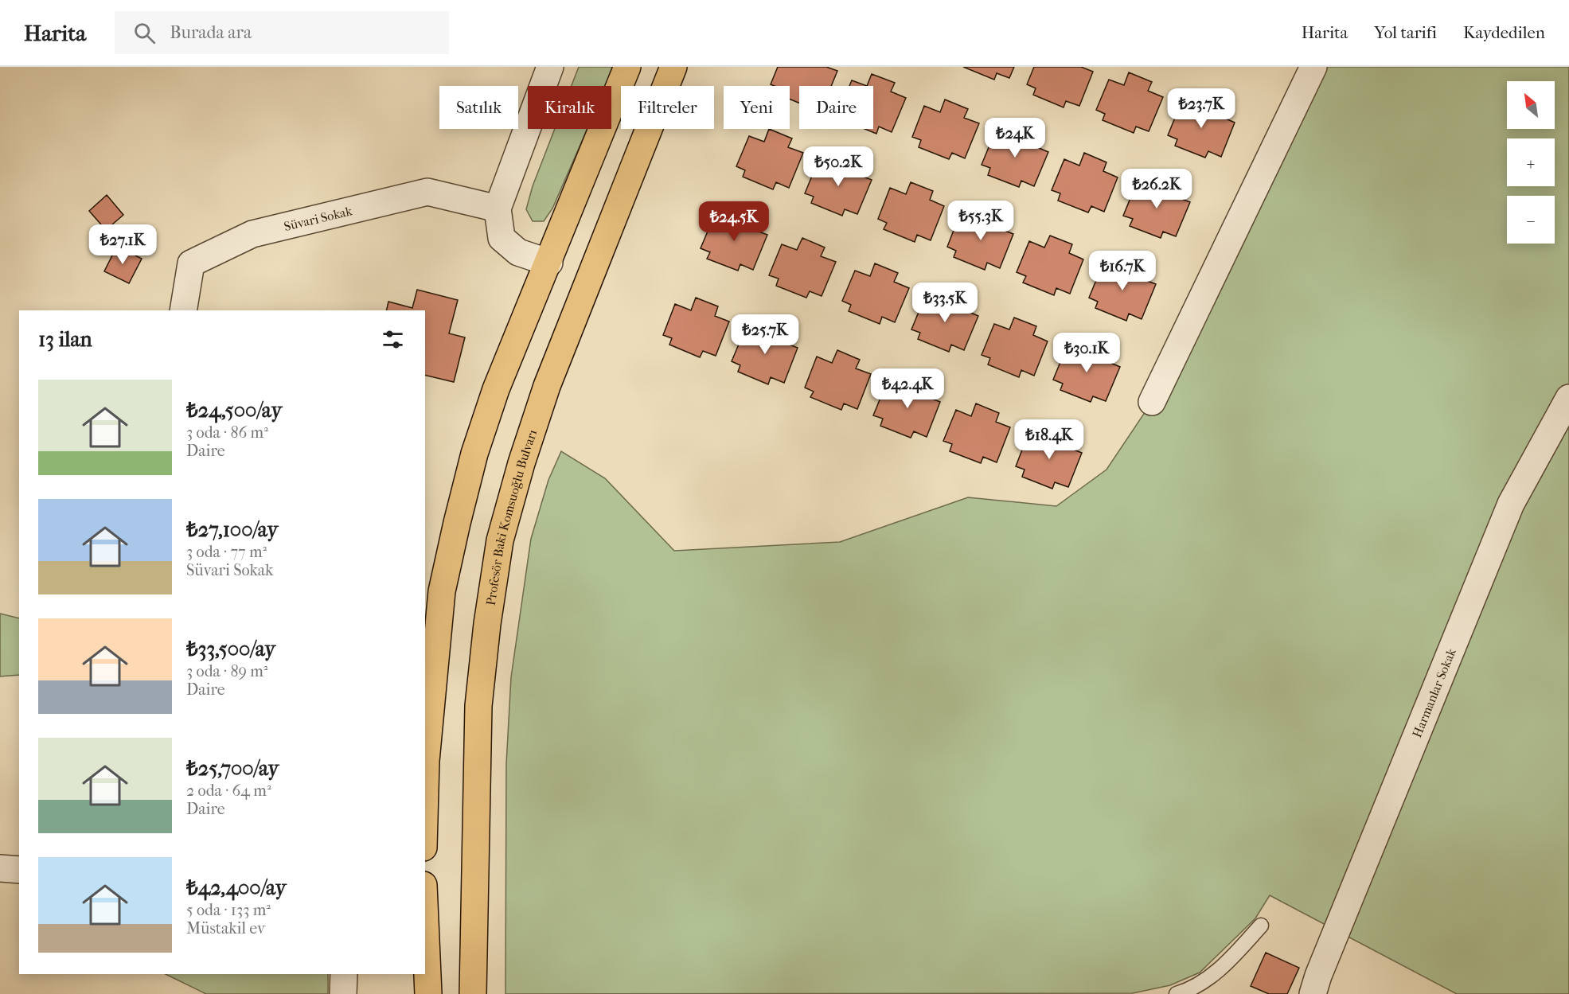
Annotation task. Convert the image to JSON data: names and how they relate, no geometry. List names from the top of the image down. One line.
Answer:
{"streets":{"main road":["Profesör Baki Komsuoğlu Bulvarı"],"street":["Süvari Sokak","Harmanlar Sokak"]},"north":"top left","page":{"header":"Harita","search":"Burada ara","nav":["Harita","Yol tarifi","Kaydedilen"],"map_buttons":["+","−"],"chip":["Satılık","Kiralık","Filtreler","Yeni","Daire"],"price":["₺23.7K","₺24K","₺50.2K","₺26.2K","₺55.3K","₺24.5K","₺27.1K","₺16.7K","₺33.5K","₺25.7K","₺30.1K","₺42.4K","₺18.4K"],"heading":"13 ilan","list":[{"name":"₺24,500/ay","note":"3 oda · 86 m² · Daire"},{"name":"₺27,100/ay","note":"3 oda · 77 m² · Süvari Sokak"},{"name":"₺33,500/ay","note":"3 oda · 89 m² · Daire"},{"name":"₺25,700/ay","note":"2 oda · 64 m² · Daire"},{"name":"₺42,400/ay","note":"5 oda · 133 m² · Müstakil ev"}]}}
